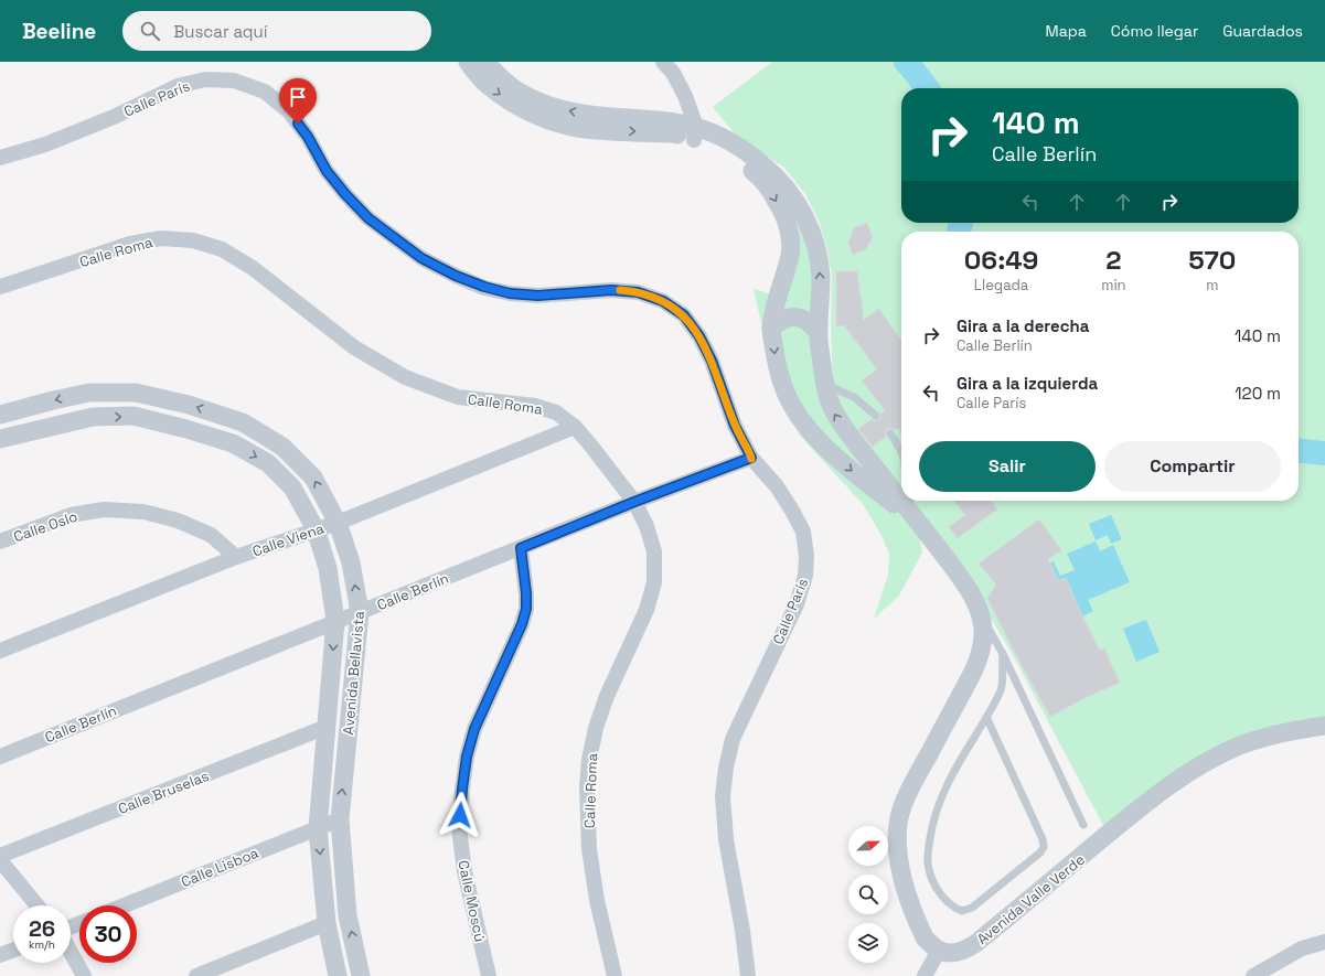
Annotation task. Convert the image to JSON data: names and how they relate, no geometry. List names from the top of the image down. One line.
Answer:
{"streets":{"street":["Calle París","Calle Roma","Calle Oslo","Calle Viena","Calle Berlín","Avenida Bellavista","Calle Bruselas","Calle Lisboa","Avenida Valle Verde","Calle Moscú"]},"crossings":[["Calle París","Calle Berlín"],["Calle Roma","Calle Viena"],["Calle Roma","Calle Berlín"],["Calle Oslo","Calle Viena"],["Calle Viena","Avenida Bellavista"],["Calle Berlín","Avenida Bellavista"],["Calle Berlín","Calle Moscú"],["Avenida Bellavista","Calle Bruselas"],["Avenida Bellavista","Calle Lisboa"]],"north":"right","page":{"header":"Beeline","search":"Buscar aquí","nav":["Mapa","Cómo llegar","Guardados"],"turn":["140 m","Calle Berlín"],"eta":["06:49","Llegada","2","min","570","m"],"list":[{"name":"Gira a la derecha","note":"Calle Berlín","value":"140 m"},{"name":"Gira a la izquierda","note":"Calle París","value":"120 m"}],"buttons":["Salir","Compartir"],"speed":"26 km/h","limit":"30"}}
